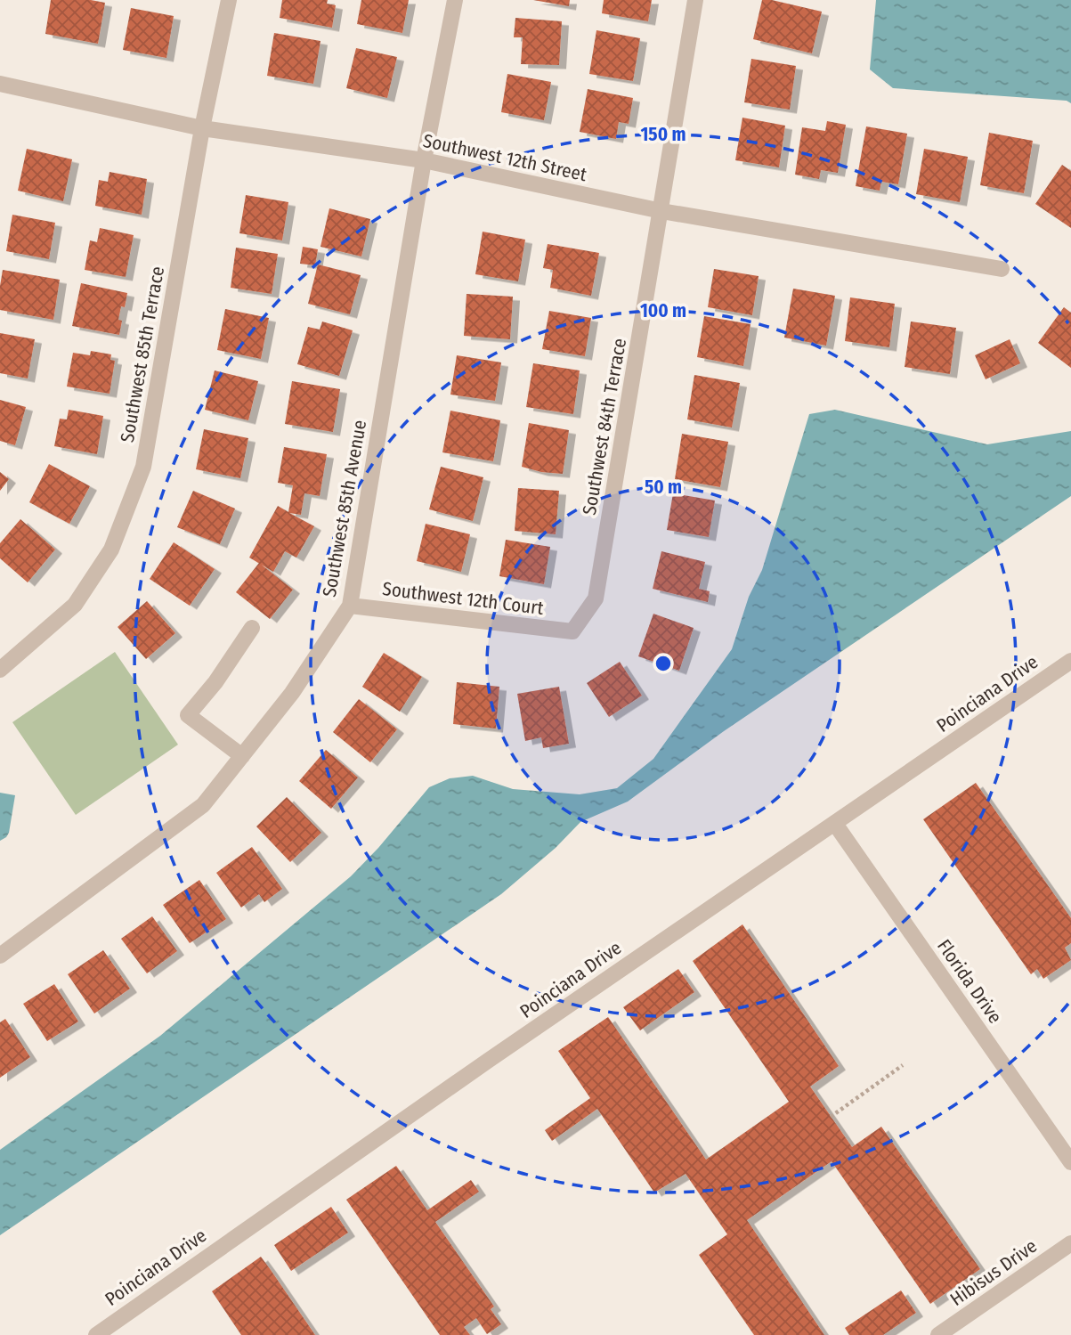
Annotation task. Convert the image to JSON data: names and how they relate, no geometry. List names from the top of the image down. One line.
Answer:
{"streets":{"street":["Southwest 12th Street","Southwest 85th Terrace","Southwest 84th Terrace","Southwest 85th Avenue","Southwest 12th Court","Poinciana Drive","Florida Drive","Hibisus Drive"]},"crossings":[["Southwest 12th Street","Southwest 85th Terrace"],["Southwest 12th Street","Southwest 84th Terrace"],["Southwest 12th Street","Southwest 85th Avenue"],["Southwest 84th Terrace","Southwest 12th Court"],["Southwest 85th Avenue","Southwest 12th Court"],["Poinciana Drive","Florida Drive"]],"rings":["150 m","100 m","50 m"]}
